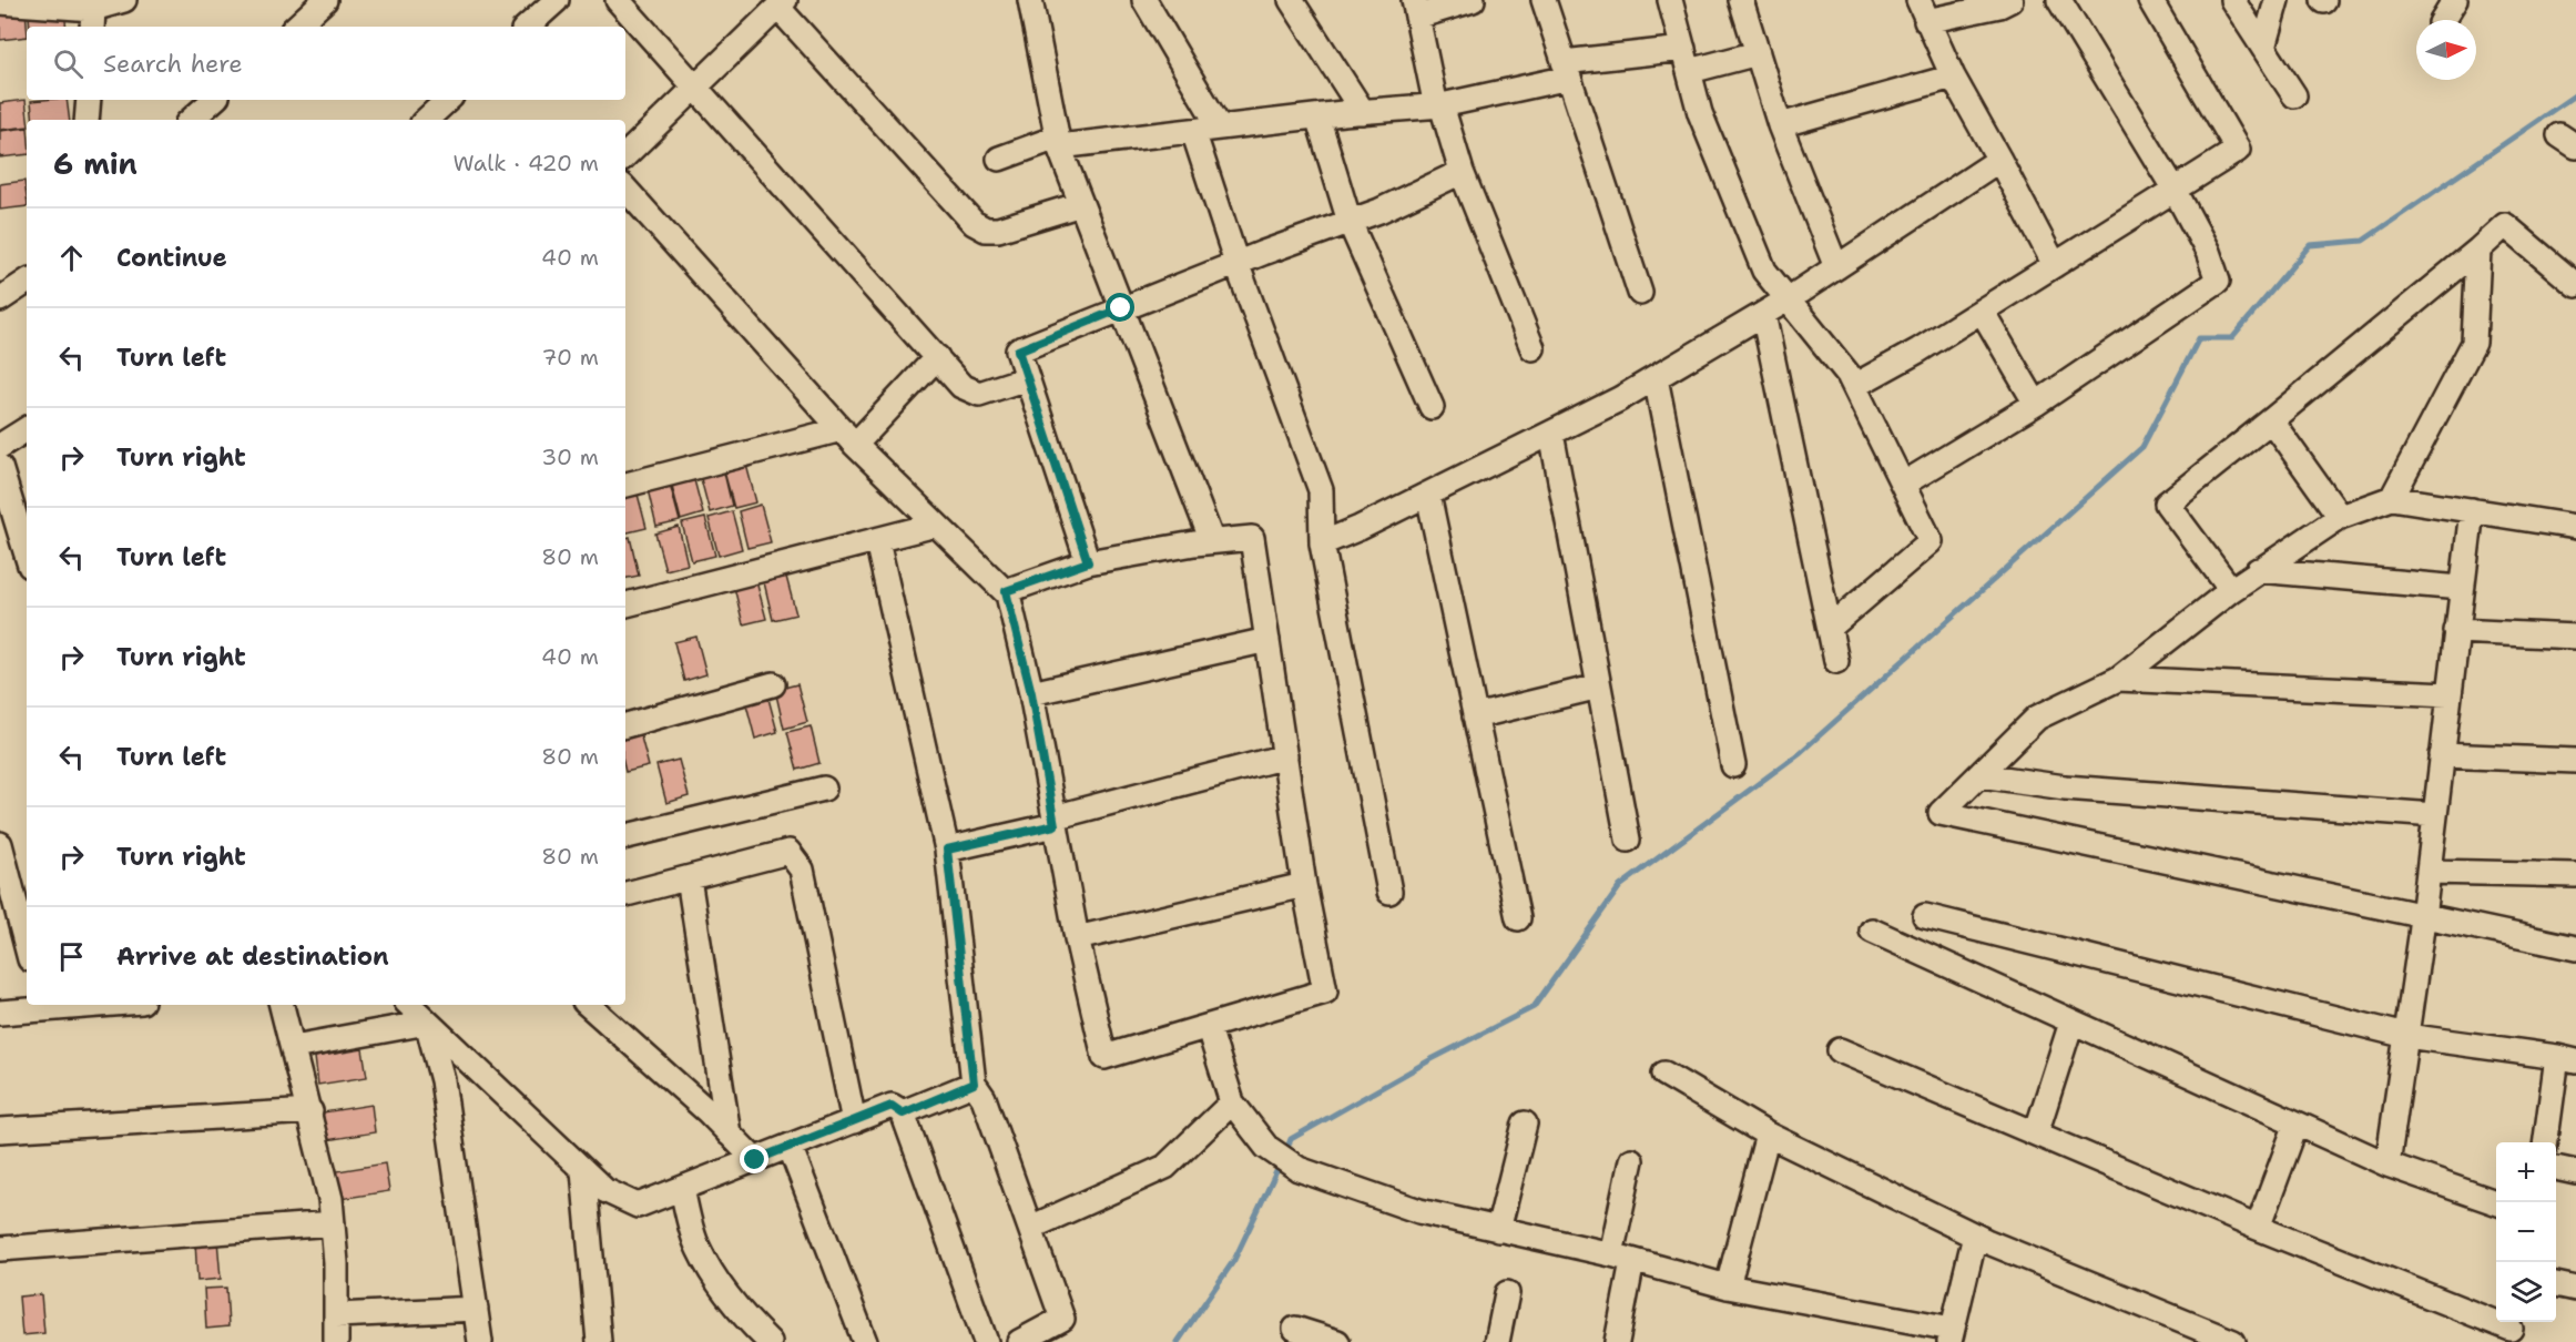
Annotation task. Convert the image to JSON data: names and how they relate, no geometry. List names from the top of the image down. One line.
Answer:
{"north":"right","page":{"search":"Search here","heading":["6 min","Walk · 420 m"],"list":[["Continue","40 m"],["Turn left","70 m"],["Turn right","30 m"],["Turn left","80 m"],["Turn right","40 m"],["Turn left","80 m"],["Turn right","80 m"],"Arrive at destination"],"map_buttons":["+","−"]}}
